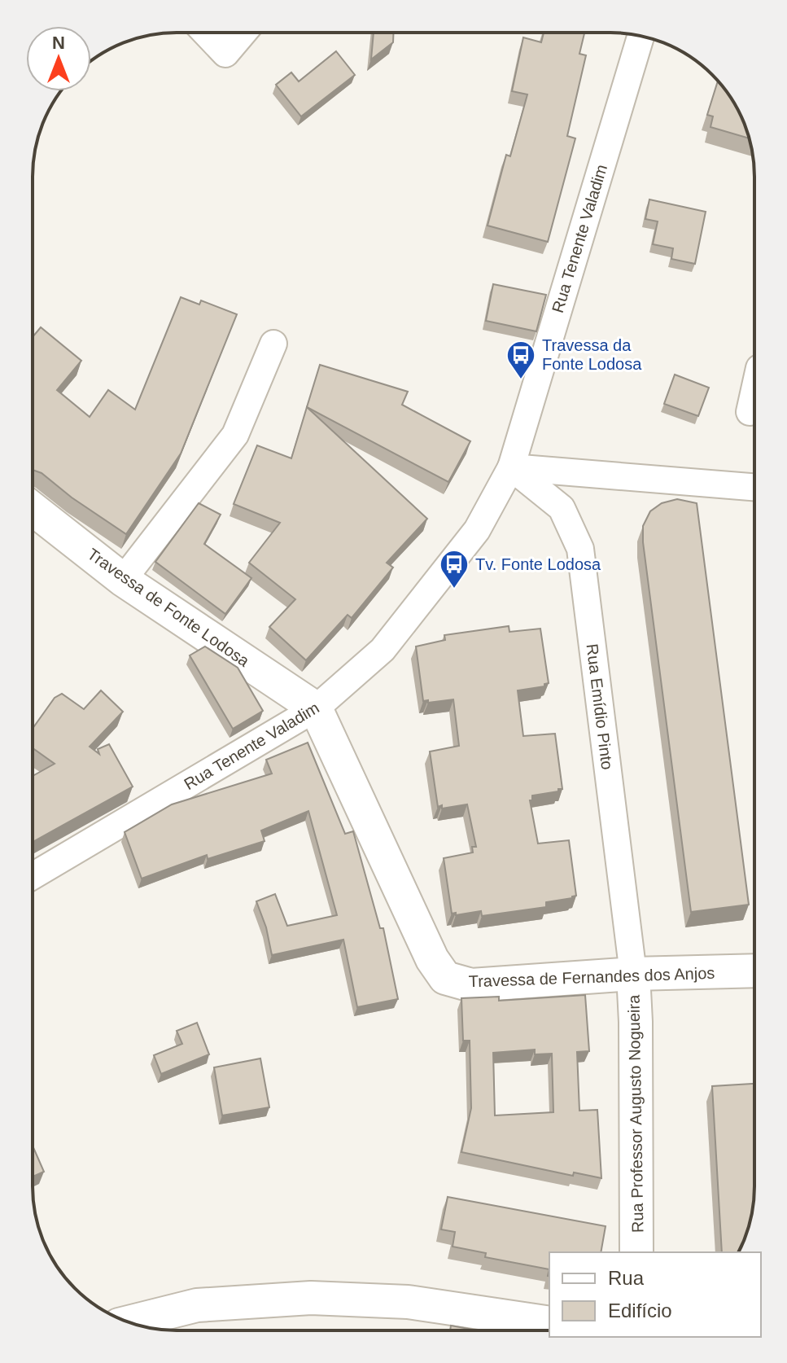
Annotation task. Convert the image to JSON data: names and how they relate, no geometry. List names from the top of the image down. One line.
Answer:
{"streets":{"street":["Rua Tenente Valadim","Travessa de Fonte Lodosa","Rua Emídio Pinto","Travessa de Fernandes dos Anjos","Rua Professor Augusto Nogueira"]},"crossings":[["Rua Tenente Valadim","Travessa de Fonte Lodosa"],["Rua Tenente Valadim","Rua Emídio Pinto"],["Rua Tenente Valadim","Travessa de Fernandes dos Anjos"],["Travessa de Fonte Lodosa","Travessa de Fernandes dos Anjos"],["Rua Emídio Pinto","Travessa de Fernandes dos Anjos"],["Rua Emídio Pinto","Rua Professor Augusto Nogueira"],["Travessa de Fernandes dos Anjos","Rua Professor Augusto Nogueira"]],"places":{"bus stop":["Travessa da Fonte Lodosa","Tv. Fonte Lodosa"]},"legend":["Rua","Edifício"],"north":"top"}
